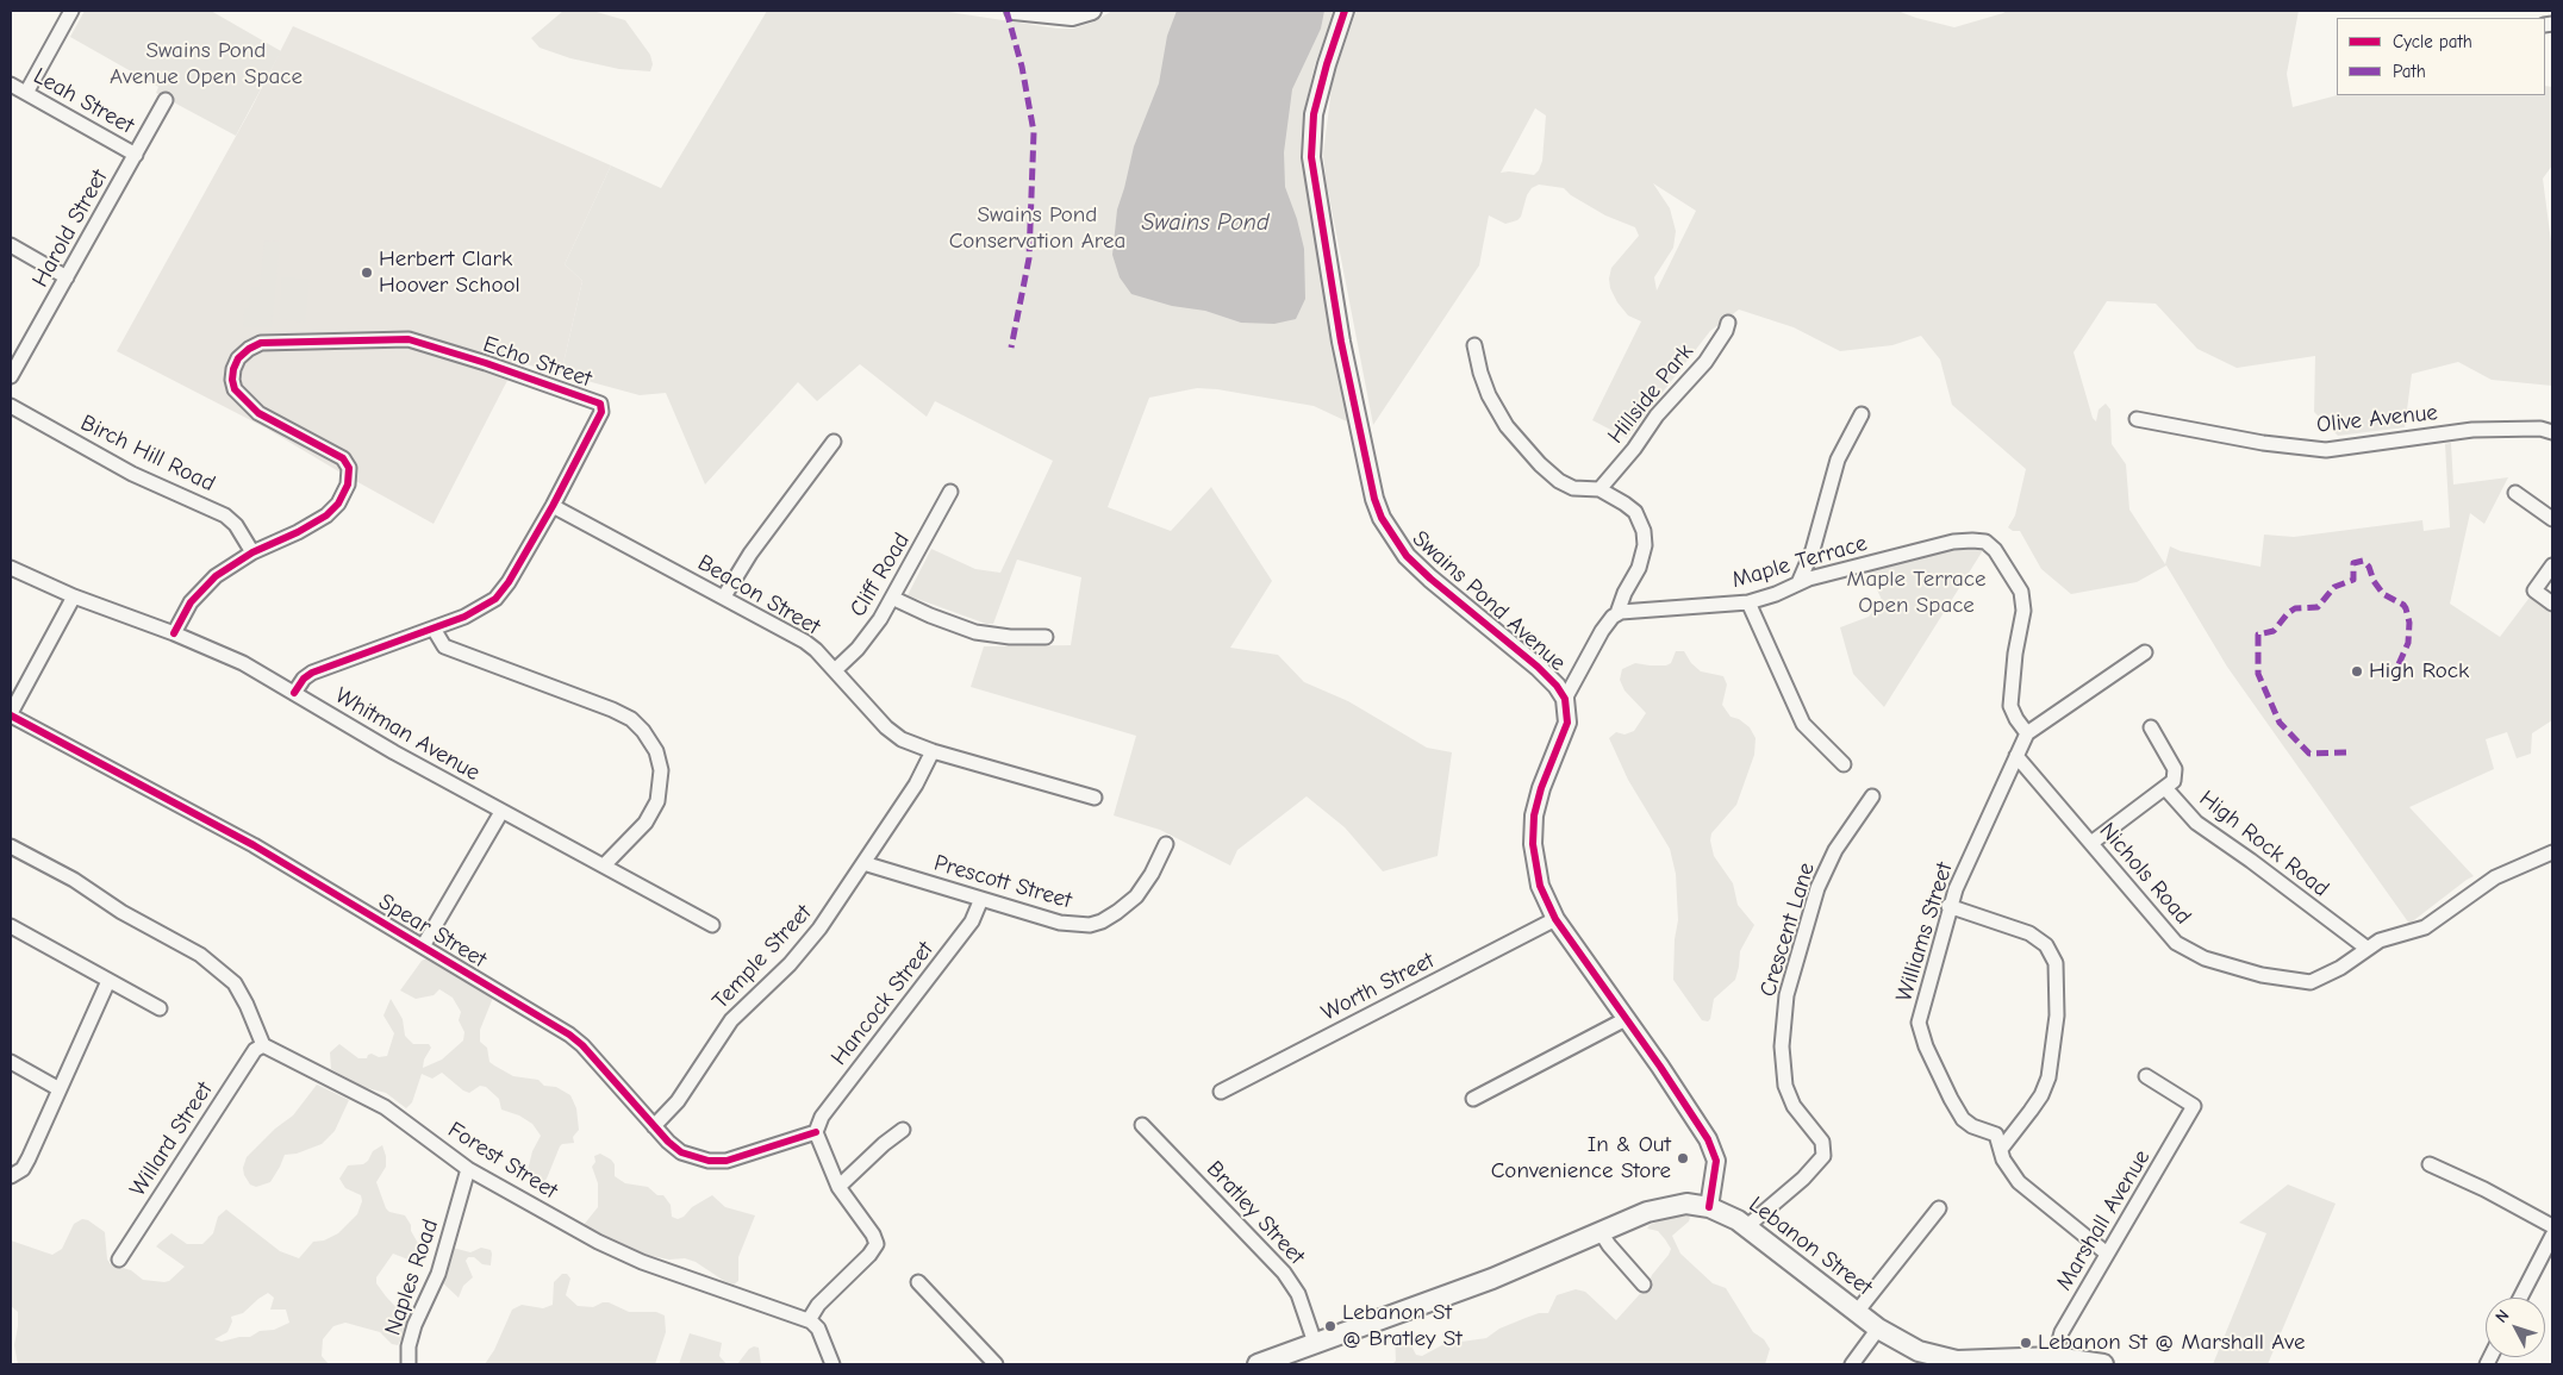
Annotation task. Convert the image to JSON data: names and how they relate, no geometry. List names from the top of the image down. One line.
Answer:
{"streets":{"main road":["Lebanon Street"],"street":["Leah Street","Harold Street","Echo Street","Hillside Park","Olive Avenue","Birch Hill Road","Maple Terrace","Cliff Road","Beacon Street","Swains Pond Avenue","Whitman Avenue","High Rock Road","Nichols Road","Prescott Street","Crescent Lane","Spear Street","Williams Street","Temple Street","Worth Street","Hancock Street","Willard Street","Forest Street","Bratley Street","Marshall Avenue","Naples Road"]},"crossings":[["Leah Street","Harold Street"],["Echo Street","Birch Hill Road"],["Echo Street","Beacon Street"],["Echo Street","Whitman Avenue"],["Maple Terrace","Williams Street"],["Cliff Road","Beacon Street"],["Beacon Street","Temple Street"],["Swains Pond Avenue","Worth Street"],["Swains Pond Avenue","Lebanon Street"],["High Rock Road","Nichols Road"],["Nichols Road","Williams Street"],["Prescott Street","Temple Street"],["Prescott Street","Hancock Street"],["Crescent Lane","Lebanon Street"],["Spear Street","Temple Street"],["Spear Street","Hancock Street"],["Williams Street","Marshall Avenue"],["Willard Street","Forest Street"],["Forest Street","Naples Road"],["Bratley Street","Lebanon Street"],["Marshall Avenue","Lebanon Street"]],"water":["Swains Pond"],"parks":["Swains Pond Avenue Open Space","Swains Pond Conservation Area","Maple Terrace Open Space"],"places":["Herbert Clark Hoover School","High Rock","In & Out Convenience Store","Lebanon St @ Bratley St","Lebanon St @ Marshall Ave"],"legend":["Cycle path","Path"],"north":"top left"}
